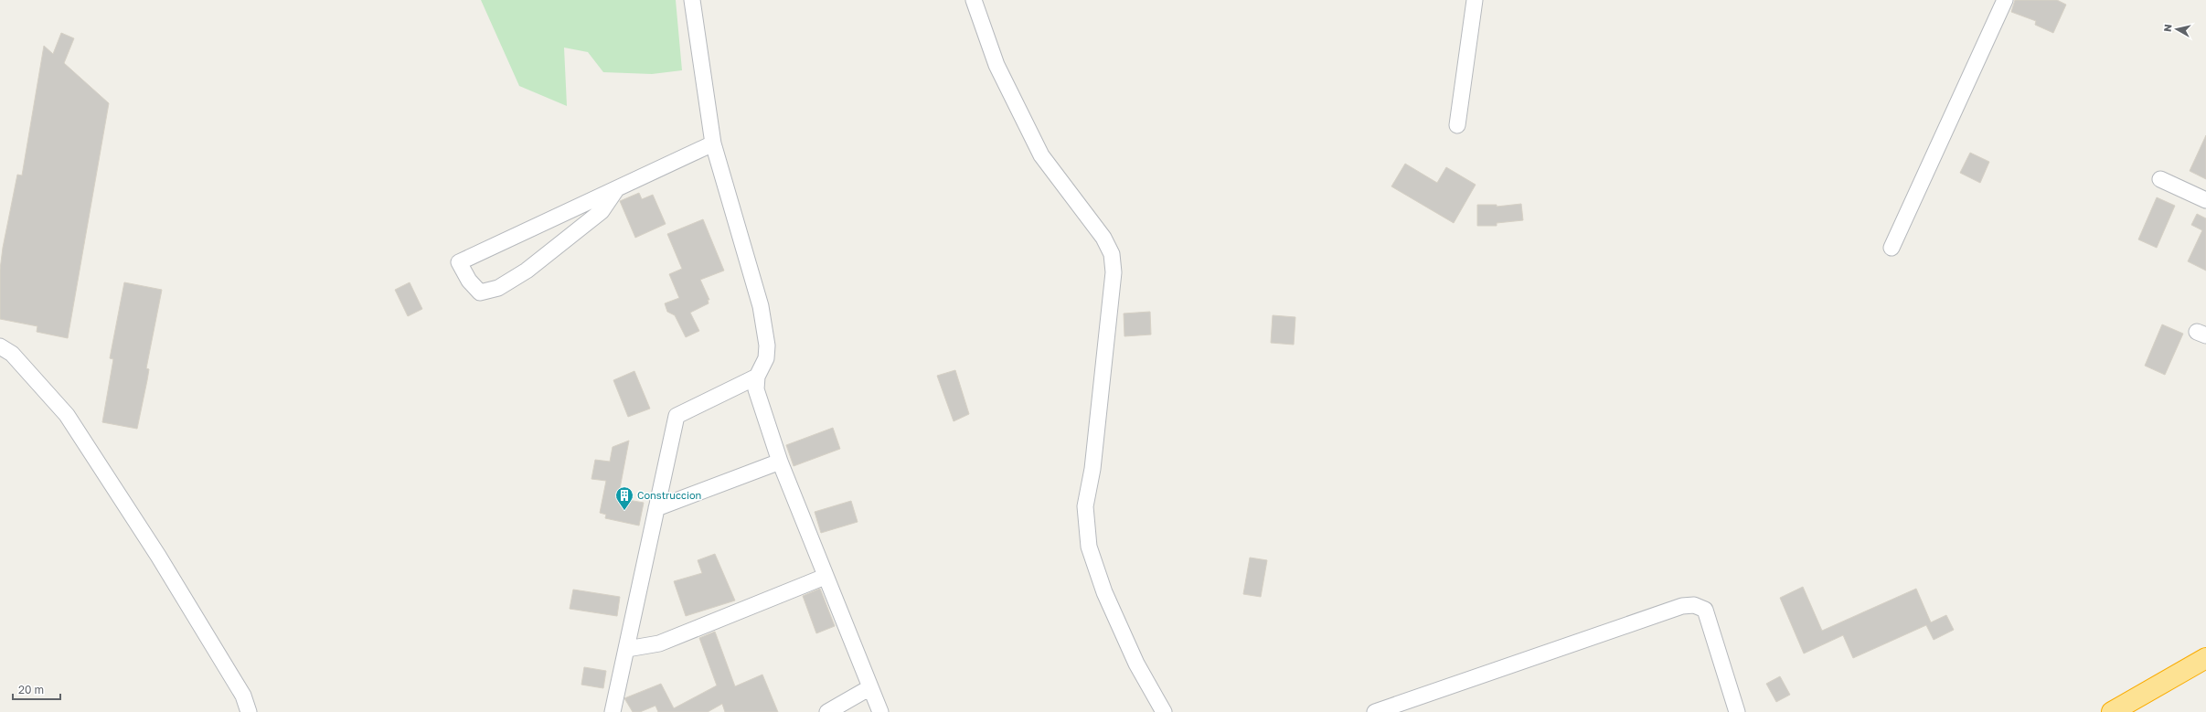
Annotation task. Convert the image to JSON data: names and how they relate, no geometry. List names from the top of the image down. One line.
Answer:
{"places":{"building":["Construccion"]},"scale_bar":"20 m","north":"left"}
